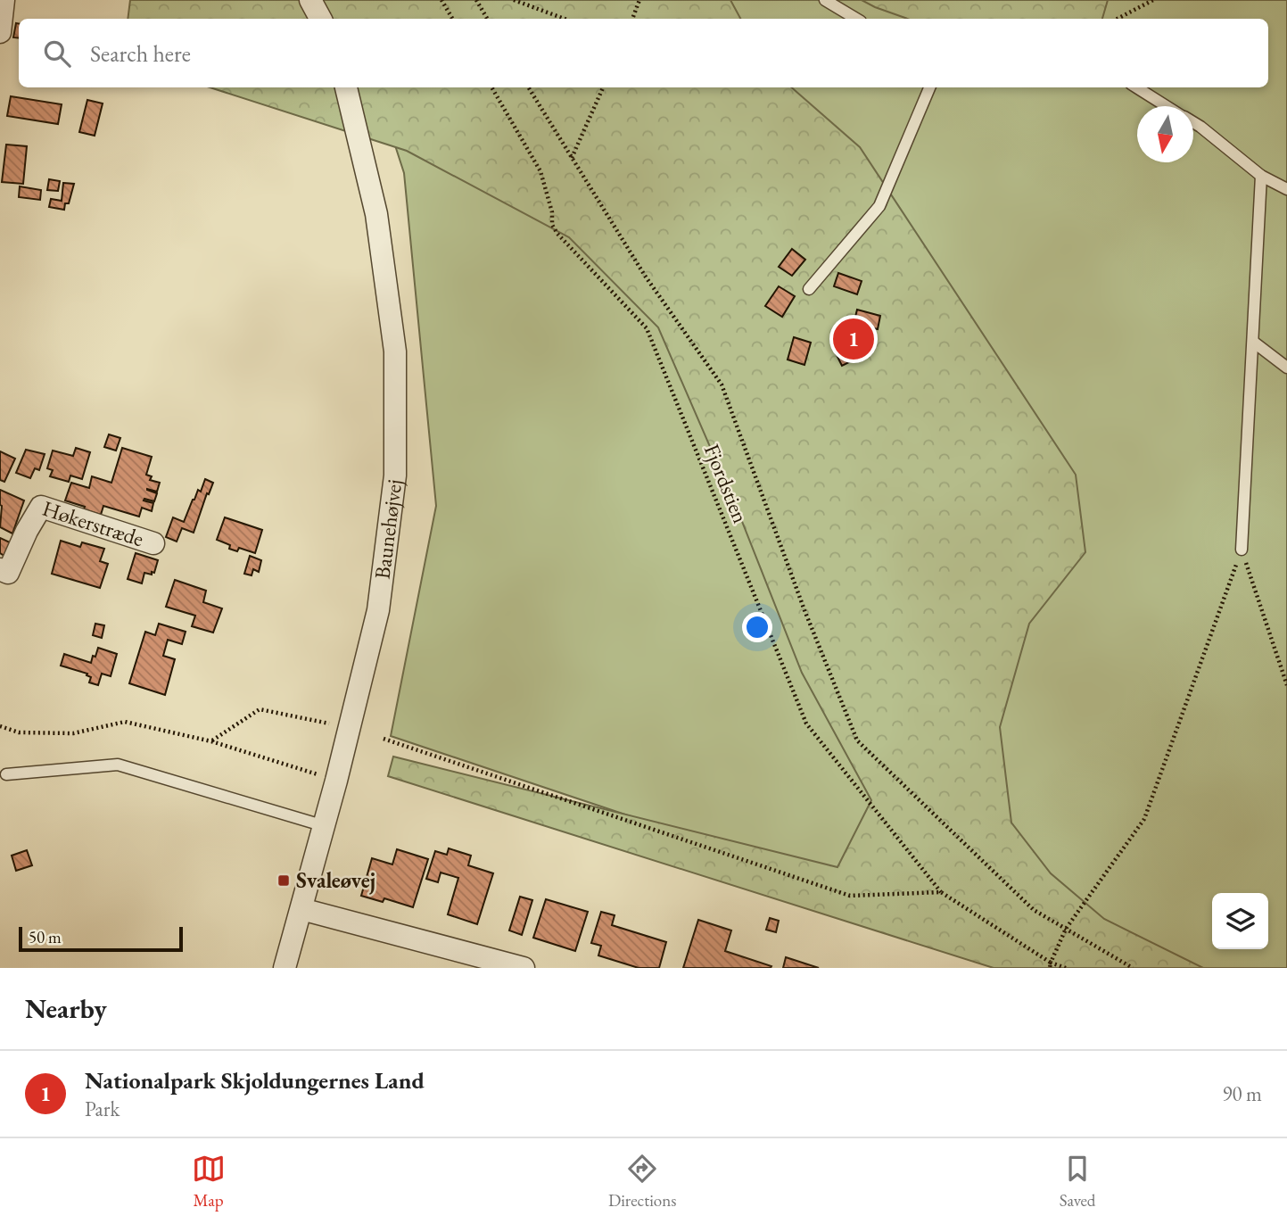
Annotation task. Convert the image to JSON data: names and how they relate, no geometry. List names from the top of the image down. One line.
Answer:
{"streets":{"street":["Høkerstræde","Baunehøjvej"],"path":["Fjordstien"]},"places":{"transit":["Svaleøvej"]},"scale_bar":"50 m","north":"bottom","page":{"search":"Search here","pins":"1","scale":"50 m","heading":"Nearby","list":[{"mark":"1","name":"Nationalpark Skjoldungernes Land","note":"Park","value":"90 m"}],"nav":["Map","Directions","Saved"]}}
